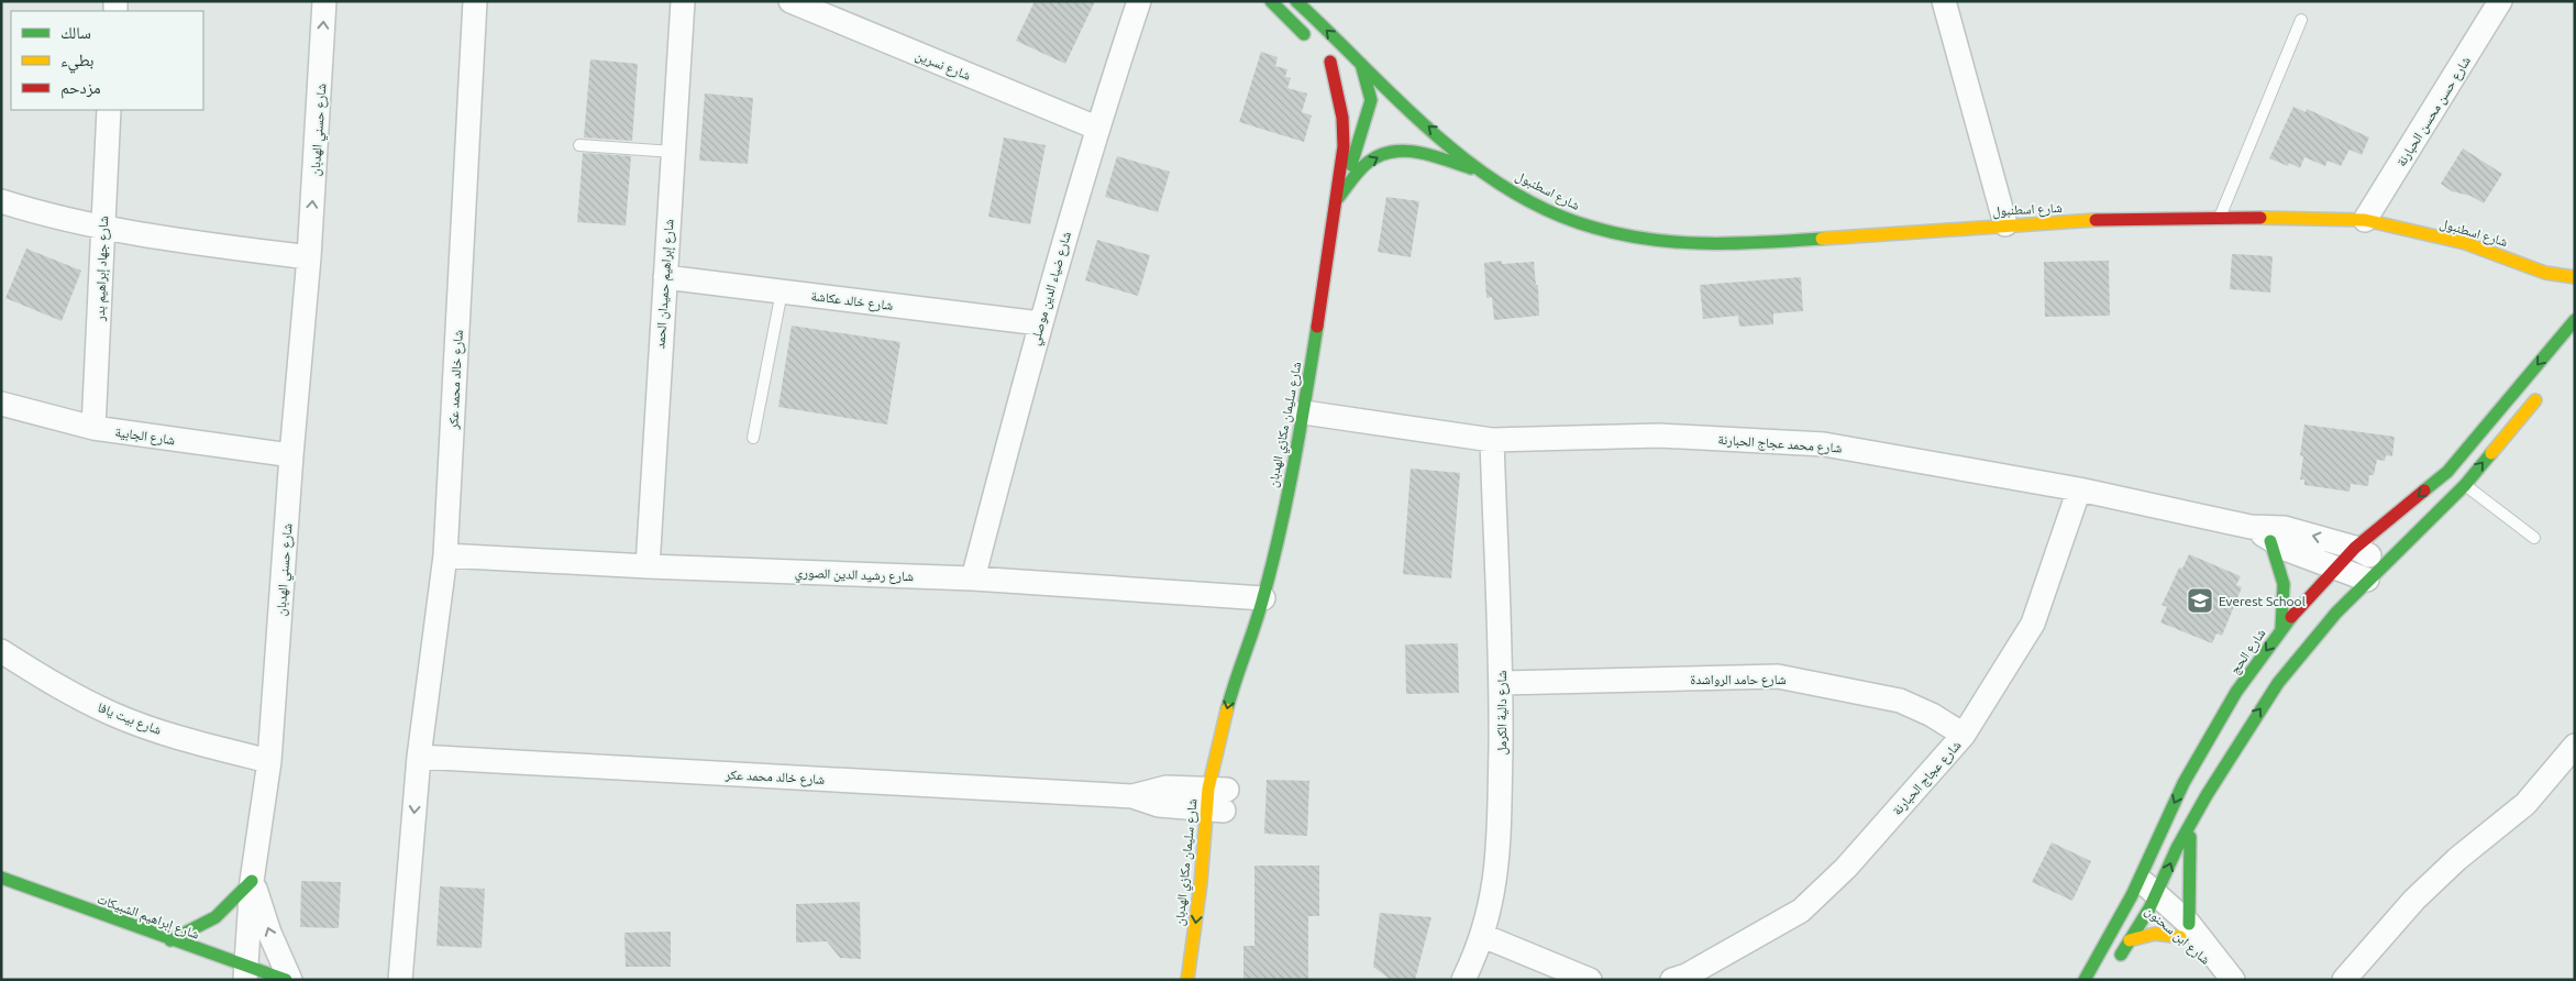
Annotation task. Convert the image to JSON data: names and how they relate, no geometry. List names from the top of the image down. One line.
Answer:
{"streets":{"street":["شارع نسرين","شارع حسن محسن الحبارنة","شارع حسني الهدبان","شارع اسطنبول","شارع جهاد إبراهيم بدر","شارع إبراهيم حميدان الحمد","شارع ضياء الدين موصلي","شارع خالد عكاشة","شارع خالد محمد عكر","شارع سليمان مكازي الهدبان","شارع الجابية","شارع محمد عجاج الحبارنة","شارع رشيد الدين الصوري","شارع الحج","شارع حامد الرواشدة","شارع دالية الكرمل","شارع بيت يافا","شارع عجاج الحبارنة","شارع إبراهيم الشبيكات","شارع ابن سحنون"]},"crossings":[["شارع نسرين","شارع ضياء الدين موصلي"],["شارع حسن محسن الحبارنة","شارع اسطنبول"],["شارع حسني الهدبان","شارع الجابية"],["شارع حسني الهدبان","شارع بيت يافا"],["شارع حسني الهدبان","شارع إبراهيم الشبيكات"],["شارع جهاد إبراهيم بدر","شارع الجابية"],["شارع إبراهيم حميدان الحمد","شارع خالد عكاشة"],["شارع إبراهيم حميدان الحمد","شارع رشيد الدين الصوري"],["شارع ضياء الدين موصلي","شارع خالد عكاشة"],["شارع ضياء الدين موصلي","شارع رشيد الدين الصوري"],["شارع خالد محمد عكر","شارع سليمان مكازي الهدبان"],["شارع خالد محمد عكر","شارع رشيد الدين الصوري"],["شارع سليمان مكازي الهدبان","شارع محمد عجاج الحبارنة"],["شارع سليمان مكازي الهدبان","شارع رشيد الدين الصوري"],["شارع محمد عجاج الحبارنة","شارع الحج"],["شارع محمد عجاج الحبارنة","شارع دالية الكرمل"],["شارع محمد عجاج الحبارنة","شارع عجاج الحبارنة"],["شارع الحج","شارع ابن سحنون"],["شارع حامد الرواشدة","شارع دالية الكرمل"],["شارع حامد الرواشدة","شارع عجاج الحبارنة"]],"places":{"school or university":["Everest School"]},"legend":["سالك","بطيء","مزدحم"]}
